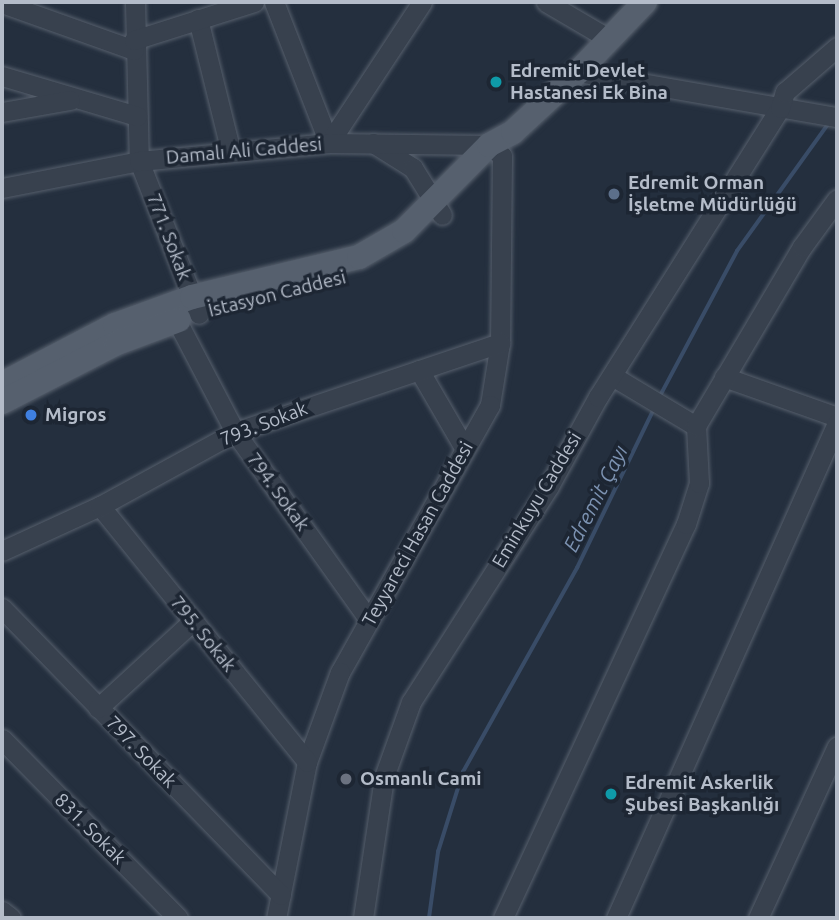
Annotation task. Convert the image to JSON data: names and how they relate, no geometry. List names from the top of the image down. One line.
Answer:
{"streets":{"main road":["İstasyon Caddesi"],"street":["Damalı Ali Caddesi","771. Sokak","793. Sokak","794. Sokak","Eminkuyu Caddesi","Teyyareci Hasan Caddesi","795. Sokak","797. Sokak","831. Sokak"]},"crossings":[["Damalı Ali Caddesi","771. Sokak"],["Damalı Ali Caddesi","İstasyon Caddesi"],["Damalı Ali Caddesi","Teyyareci Hasan Caddesi"],["771. Sokak","İstasyon Caddesi"],["771. Sokak","794. Sokak"],["İstasyon Caddesi","794. Sokak"],["İstasyon Caddesi","Teyyareci Hasan Caddesi"],["793. Sokak","794. Sokak"],["793. Sokak","Teyyareci Hasan Caddesi"],["793. Sokak","795. Sokak"],["794. Sokak","Teyyareci Hasan Caddesi"],["Teyyareci Hasan Caddesi","795. Sokak"],["Teyyareci Hasan Caddesi","797. Sokak"]],"water":["Edremit Çayı"],"places":["Edremit Devlet Hastanesi Ek Bina","Edremit Orman İşletme Müdürlüğü","Migros","Osmanlı Cami","Edremit Askerlik Şubesi Başkanlığı"]}
